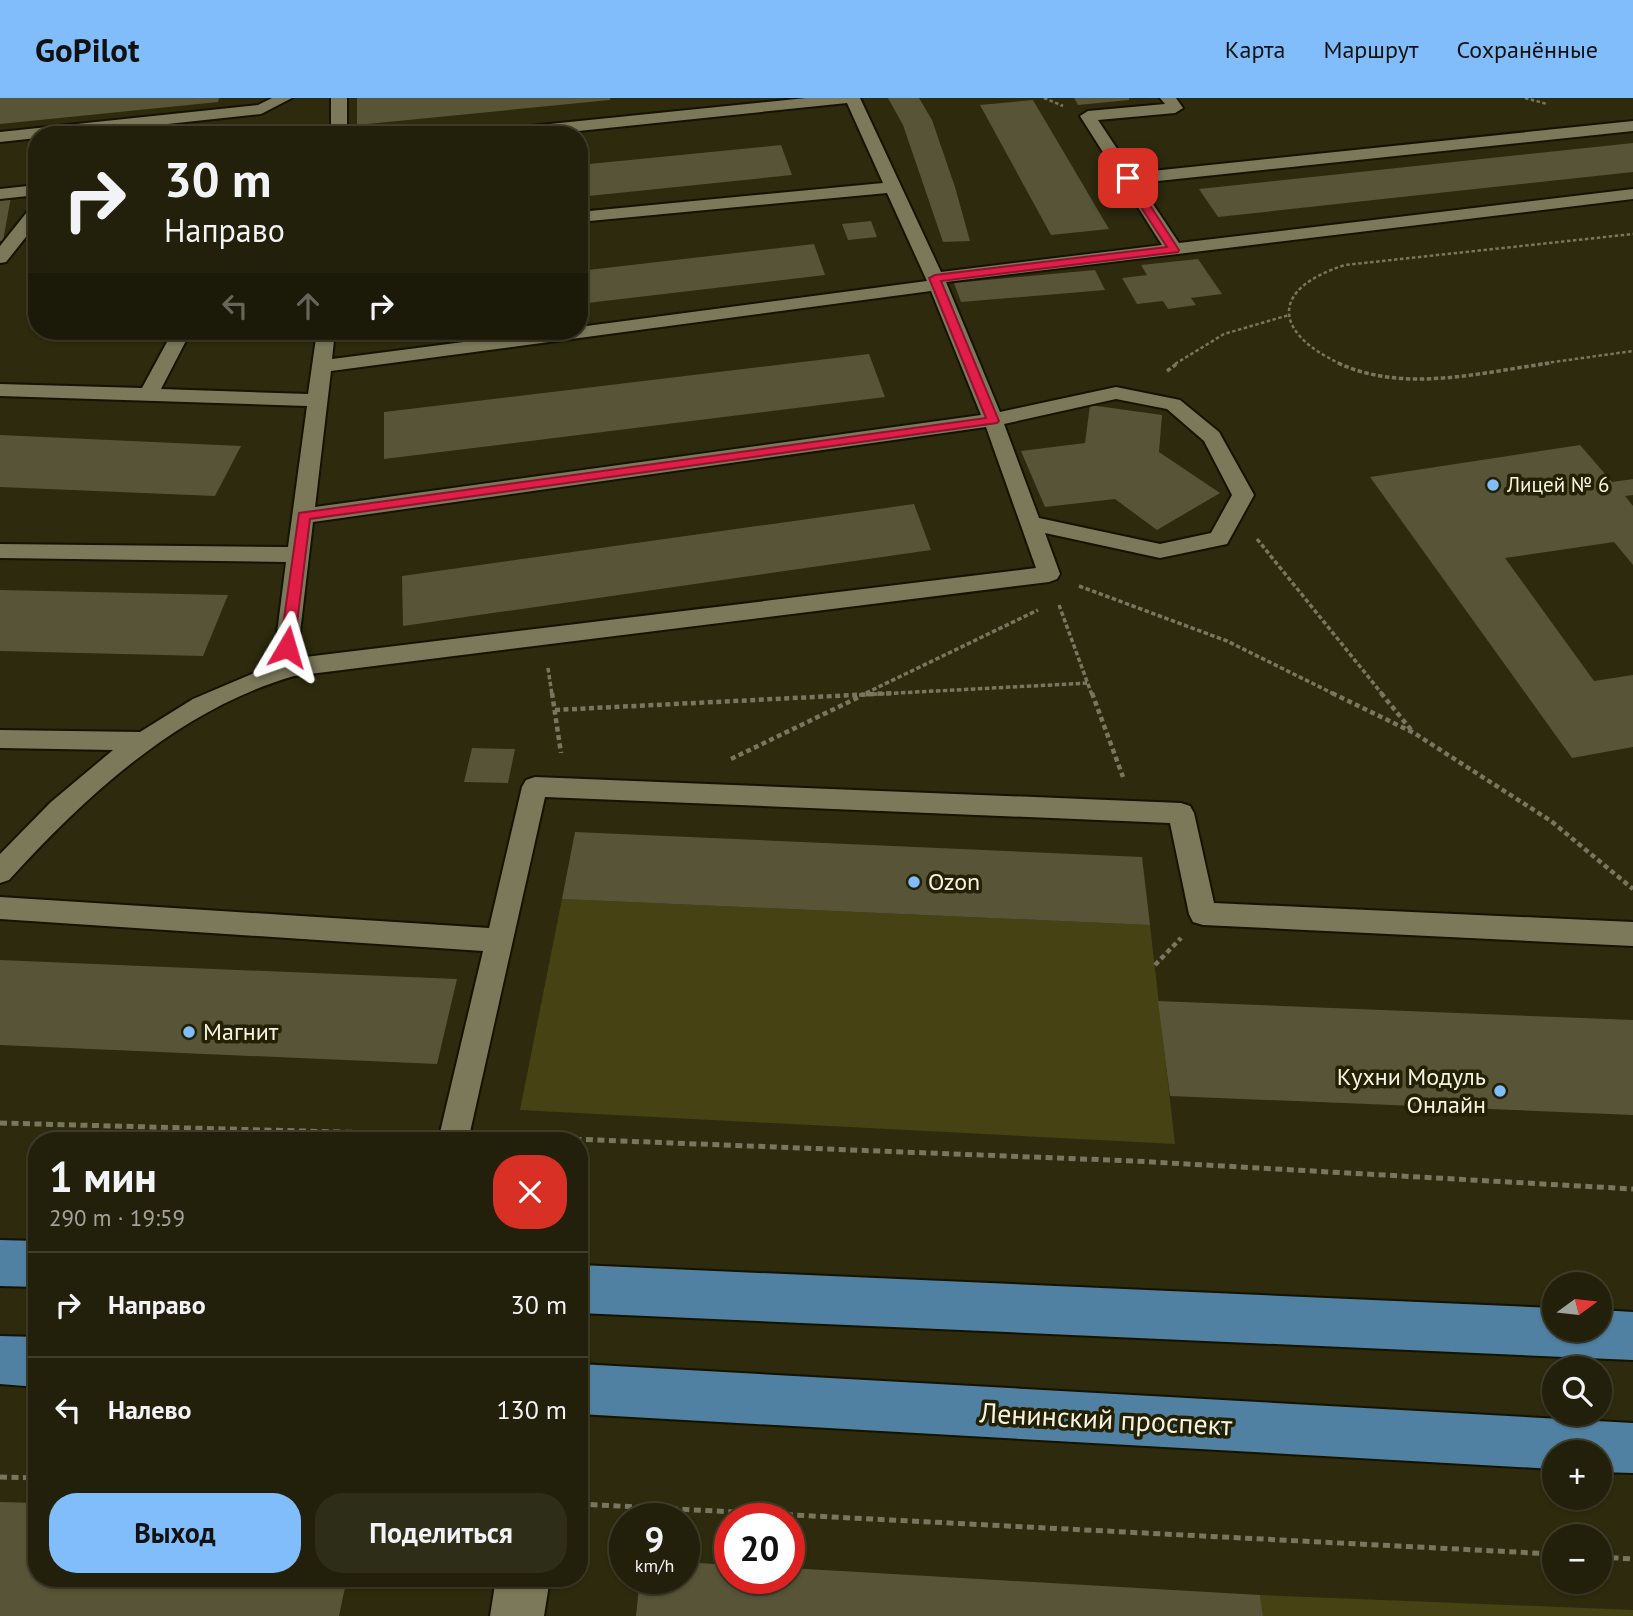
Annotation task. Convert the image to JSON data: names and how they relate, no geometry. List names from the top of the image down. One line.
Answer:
{"streets":{"main road":["Ленинский проспект"]},"places":["Лицей № 6","Ozon","Магнит","Кухни Модуль Онлайн"],"north":"right","page":{"header":"GoPilot","nav":["Карта","Маршрут","Сохранённые"],"turn":["30 m","Направо"],"heading":["1 мин","290 m · 19:59"],"list":[{"name":"Направо","value":"30 m"},{"name":"Налево","value":"130 m"}],"map_buttons":["+","−"],"buttons":["Выход","Поделиться"],"speed":"9 km/h","limit":"20"}}
